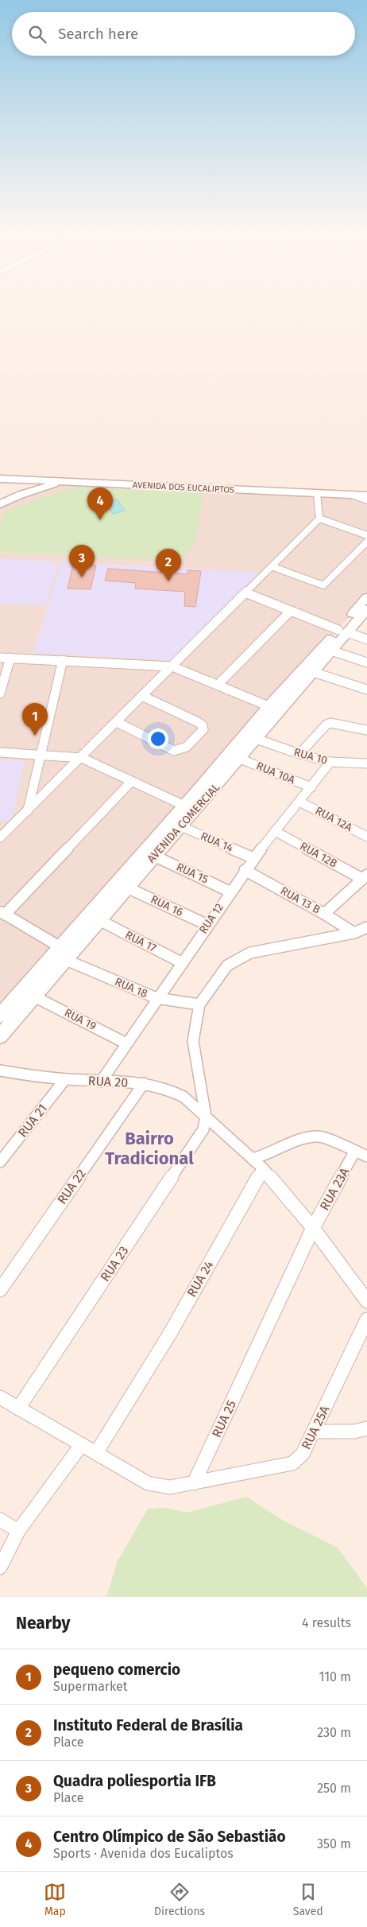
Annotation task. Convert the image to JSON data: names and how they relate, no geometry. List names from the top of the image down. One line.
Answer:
{"streets":{"street":["AVENIDA DOS EUCALIPTOS","RUA 10","RUA 10A","RUA 12A","AVENIDA COMERCIAL","RUA 14","RUA 12B","RUA 15","RUA 13 B","RUA 16","RUA 12","RUA 17","RUA 18","RUA 19","RUA 20","RUA 21","RUA 22","RUA 23A","RUA 23","RUA 24","RUA 25","RUA 25A"]},"crossings":[["RUA 10","AVENIDA COMERCIAL"],["RUA 10","RUA 12"],["RUA 10A","AVENIDA COMERCIAL"],["RUA 10A","RUA 12"],["RUA 12A","RUA 12"],["AVENIDA COMERCIAL","RUA 14"],["AVENIDA COMERCIAL","RUA 15"],["AVENIDA COMERCIAL","RUA 16"],["AVENIDA COMERCIAL","RUA 17"],["AVENIDA COMERCIAL","RUA 18"],["AVENIDA COMERCIAL","RUA 19"],["RUA 14","RUA 12"],["RUA 12B","RUA 12"],["RUA 15","RUA 12"],["RUA 13 B","RUA 12"],["RUA 16","RUA 12"],["RUA 12","RUA 17"],["RUA 12","RUA 18"],["RUA 12","RUA 19"],["RUA 12","RUA 20"],["RUA 20","RUA 21"],["RUA 20","RUA 22"],["RUA 20","RUA 23"],["RUA 23A","RUA 25"],["RUA 25","RUA 25A"]],"districts":["Bairro Tradicional"],"page":{"search":"Search here","pins":["4","3","2","1"],"heading":["Nearby","4 results"],"list":[{"mark":"1","name":"pequeno comercio","note":"Supermarket","value":"110 m"},{"mark":"2","name":"Instituto Federal de Brasília","note":"Place","value":"230 m"},{"mark":"3","name":"Quadra poliesportia IFB","note":"Place","value":"250 m"},{"mark":"4","name":"Centro Olímpico de São Sebastião","note":"Sports · Avenida dos Eucaliptos","value":"350 m"}],"nav":["Map","Directions","Saved"]}}
